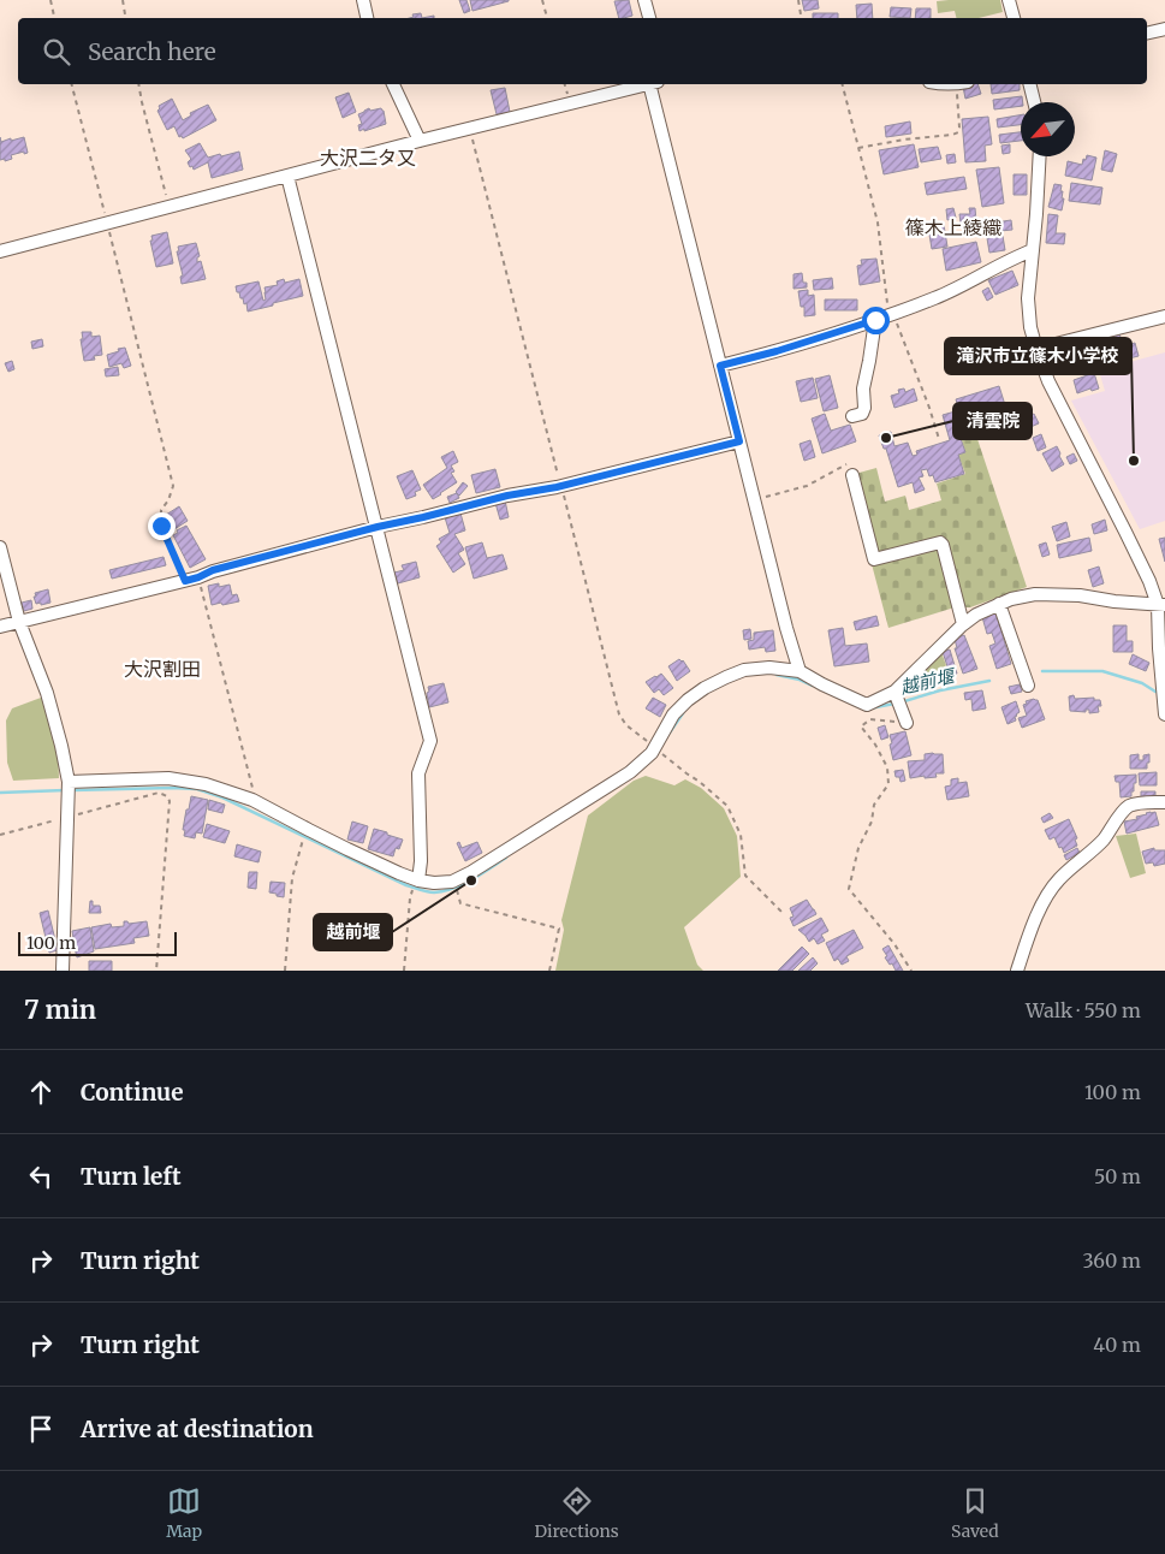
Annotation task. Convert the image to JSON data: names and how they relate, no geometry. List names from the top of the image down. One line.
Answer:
{"districts":["大沢二タ又","篠木上綾織","大沢割田"],"water":["越前堰"],"places":["清雲院","滝沢市立篠木小学校","越前堰"],"scale_bar":"100 m","north":"bottom left","page":{"search":"Search here","scale":"100 m","heading":["7 min","Walk · 550 m"],"list":[["Continue","100 m"],["Turn left","50 m"],["Turn right","360 m"],["Turn right","40 m"],"Arrive at destination"],"nav":["Map","Directions","Saved"]}}
